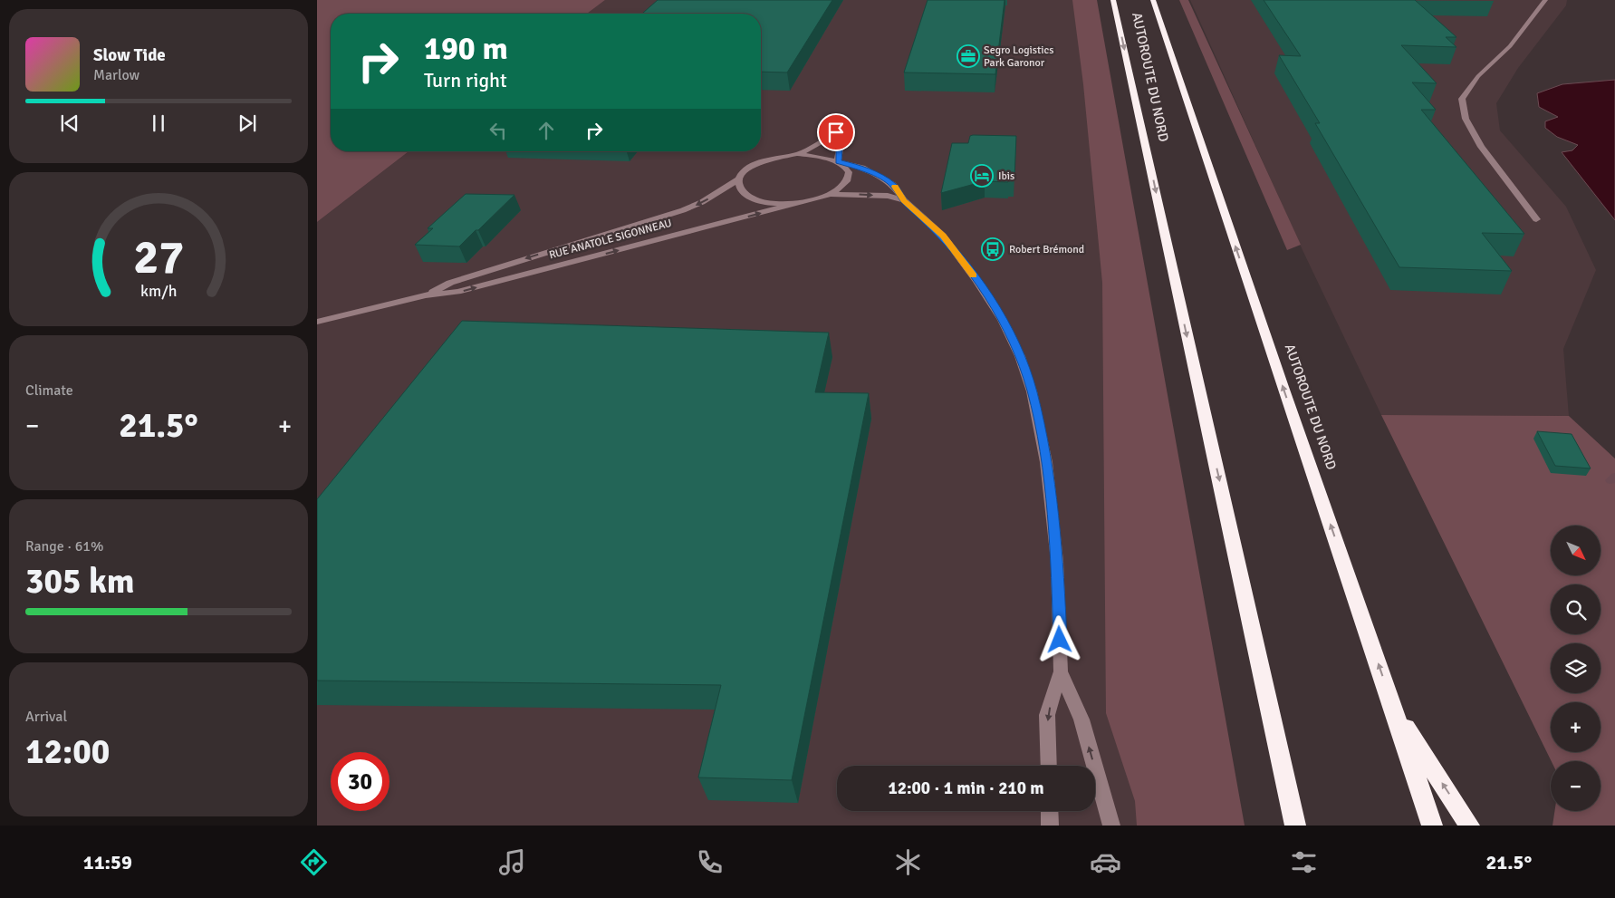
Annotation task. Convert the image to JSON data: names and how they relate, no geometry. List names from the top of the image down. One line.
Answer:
{"streets":{"highway":["AUTOROUTE DU NORD"],"street":["RUE ANATOLE SIGONNEAU"]},"places":{"office":["Segro Logistics Park Garonor"],"hotel":["Ibis"],"bus stop":["Robert Brémond"]},"north":"bottom right","page":{"turn":["190 m","Turn right"],"song":["Slow Tide","Marlow"],"tile":["Climate",["Range · 61%","305 km"],["Arrival","12:00"]],"heat":["−","21.5°","+"],"map_buttons":["+","−"],"limit":"30","trip":"12:00 · 1 min · 210 m","tabs":["11:59","21.5°"],"gauge":["27","km/h"]}}
